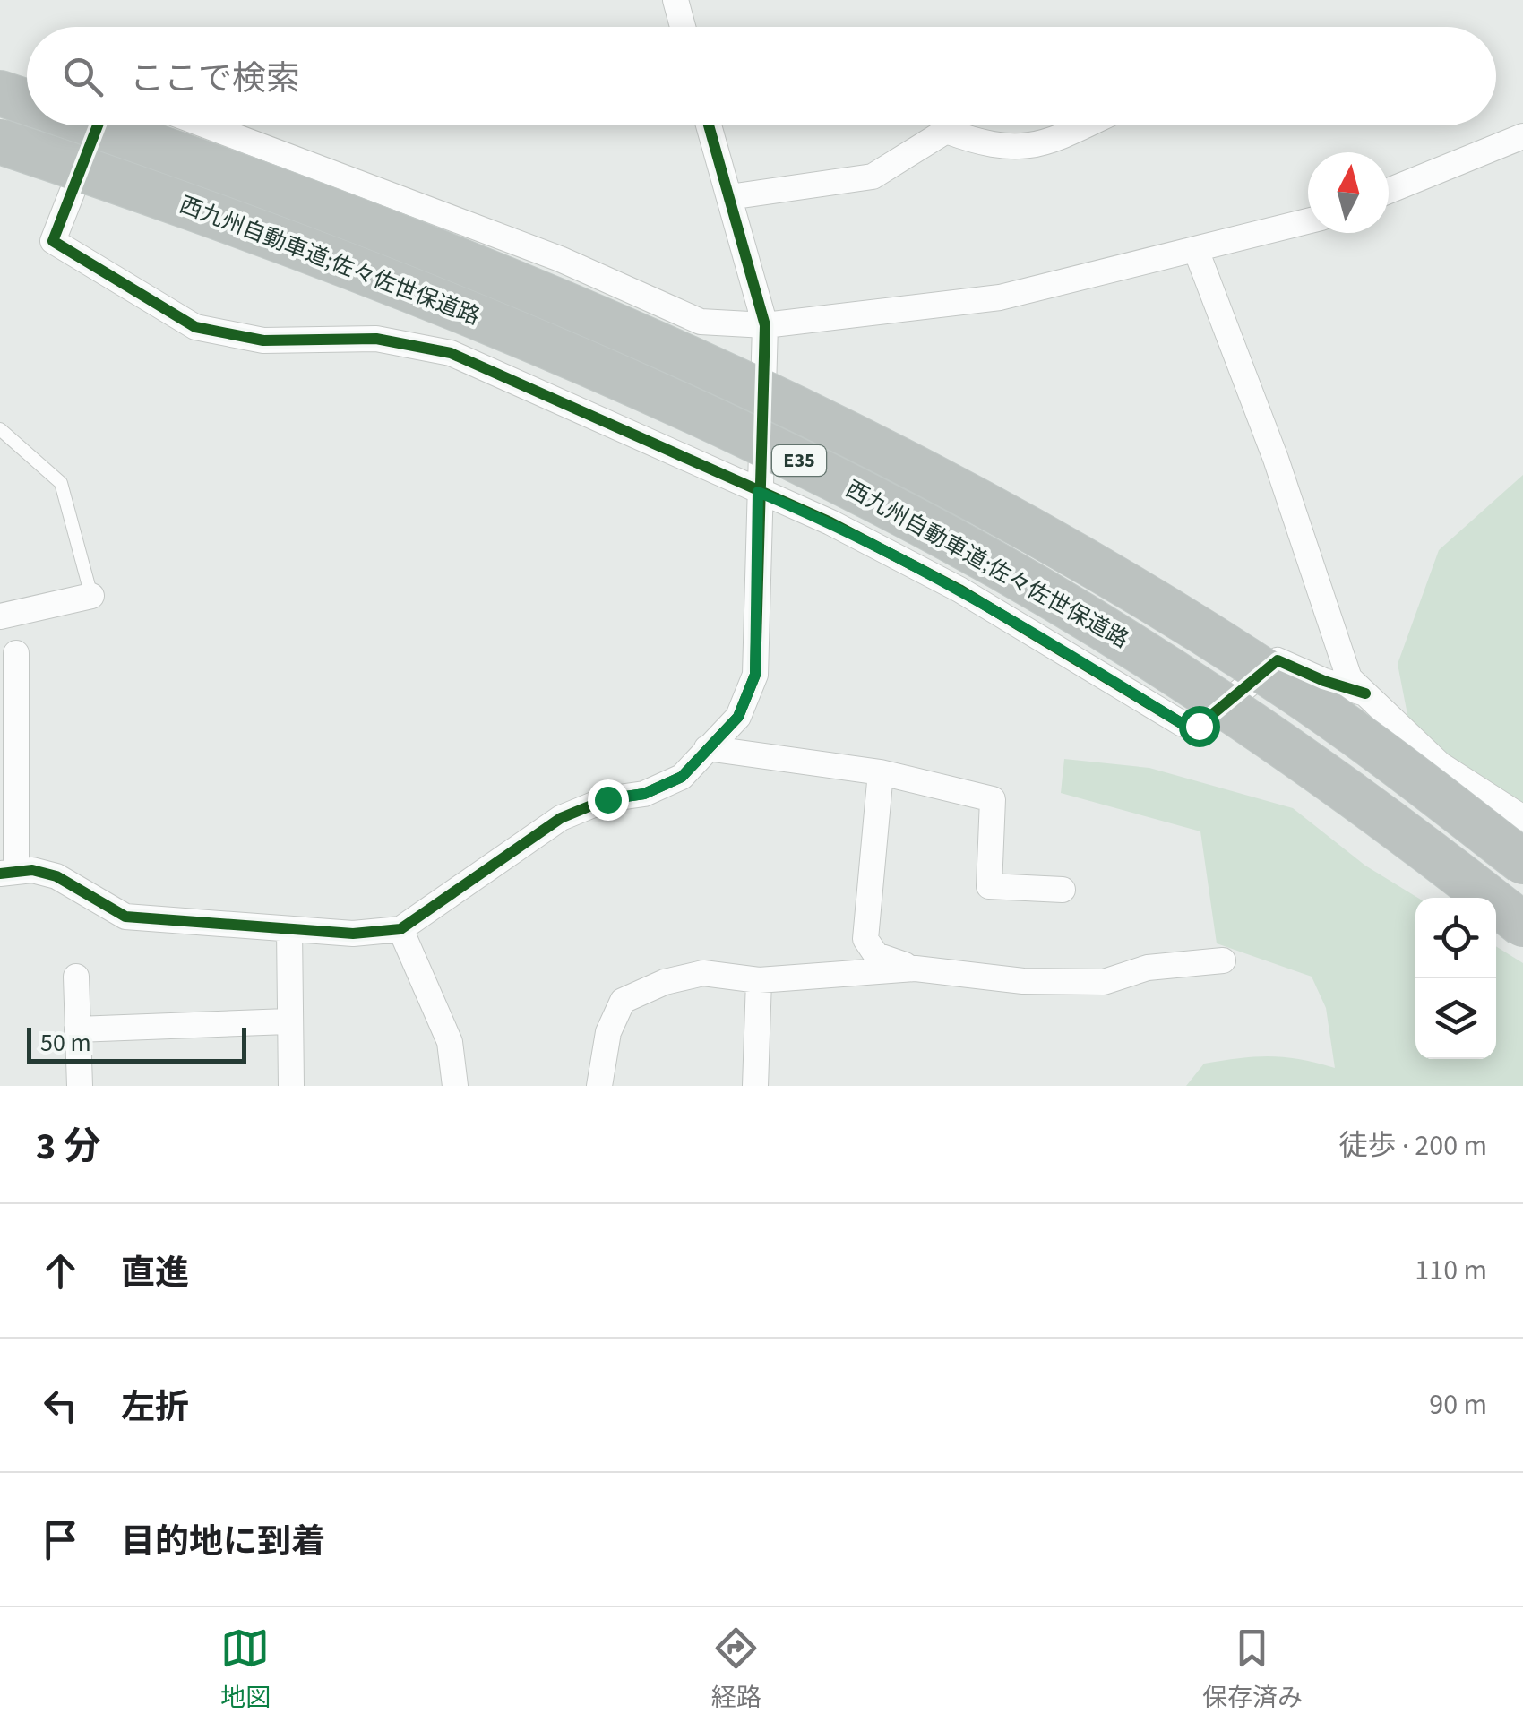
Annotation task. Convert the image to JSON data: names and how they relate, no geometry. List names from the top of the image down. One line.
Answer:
{"streets":{"highway":["西九州自動車道;佐々佐世保道路","E35"]},"scale_bar":"50 m","north":"top","page":{"search":"ここで検索","scale":"50 m","heading":["3 分","徒歩 · 200 m"],"list":[["直進","110 m"],["左折","90 m"],"目的地に到着"],"nav":["地図","経路","保存済み"]}}
